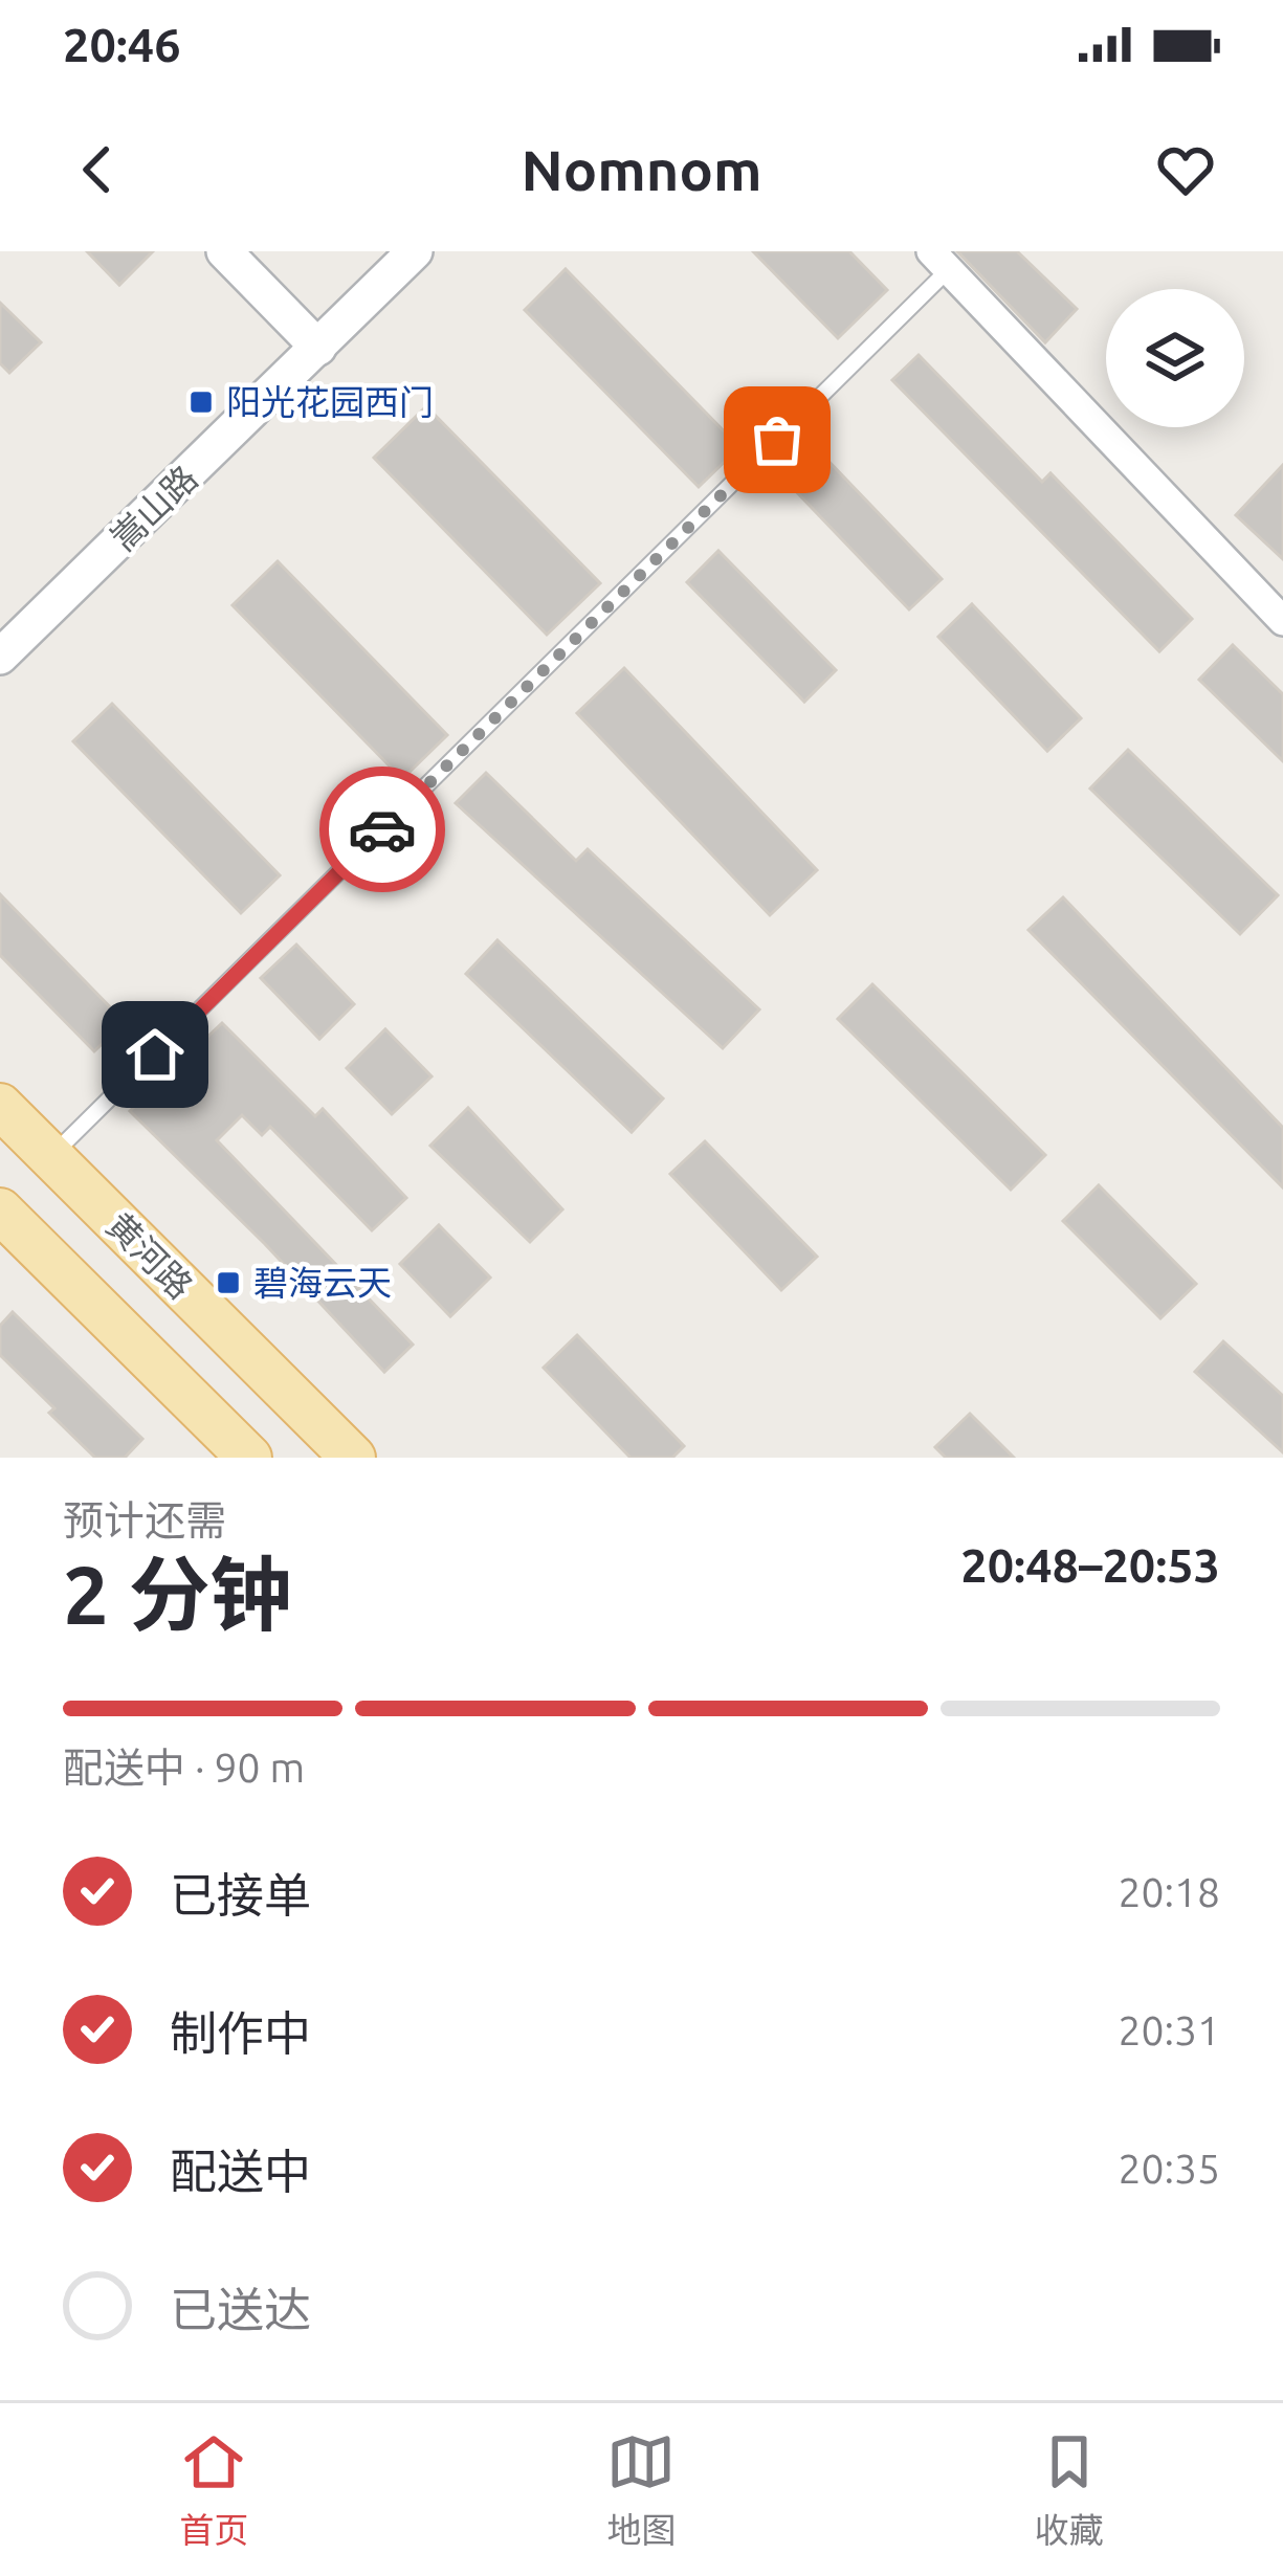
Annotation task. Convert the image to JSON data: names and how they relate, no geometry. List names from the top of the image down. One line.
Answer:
{"streets":{"main road":["黄河路"],"street":["嵩山路"]},"places":{"transit":["阳光花园西门","碧海云天"]},"page":{"status":"20:46","header":"Nomnom","heading":["2 分钟","预计还需","20:48–20:53"],"bar":"配送中 · 90 m","list":[["已接单","20:18"],["制作中","20:31"],["配送中","20:35"],"已送达"],"tabs":["首页","地图","收藏"]}}
